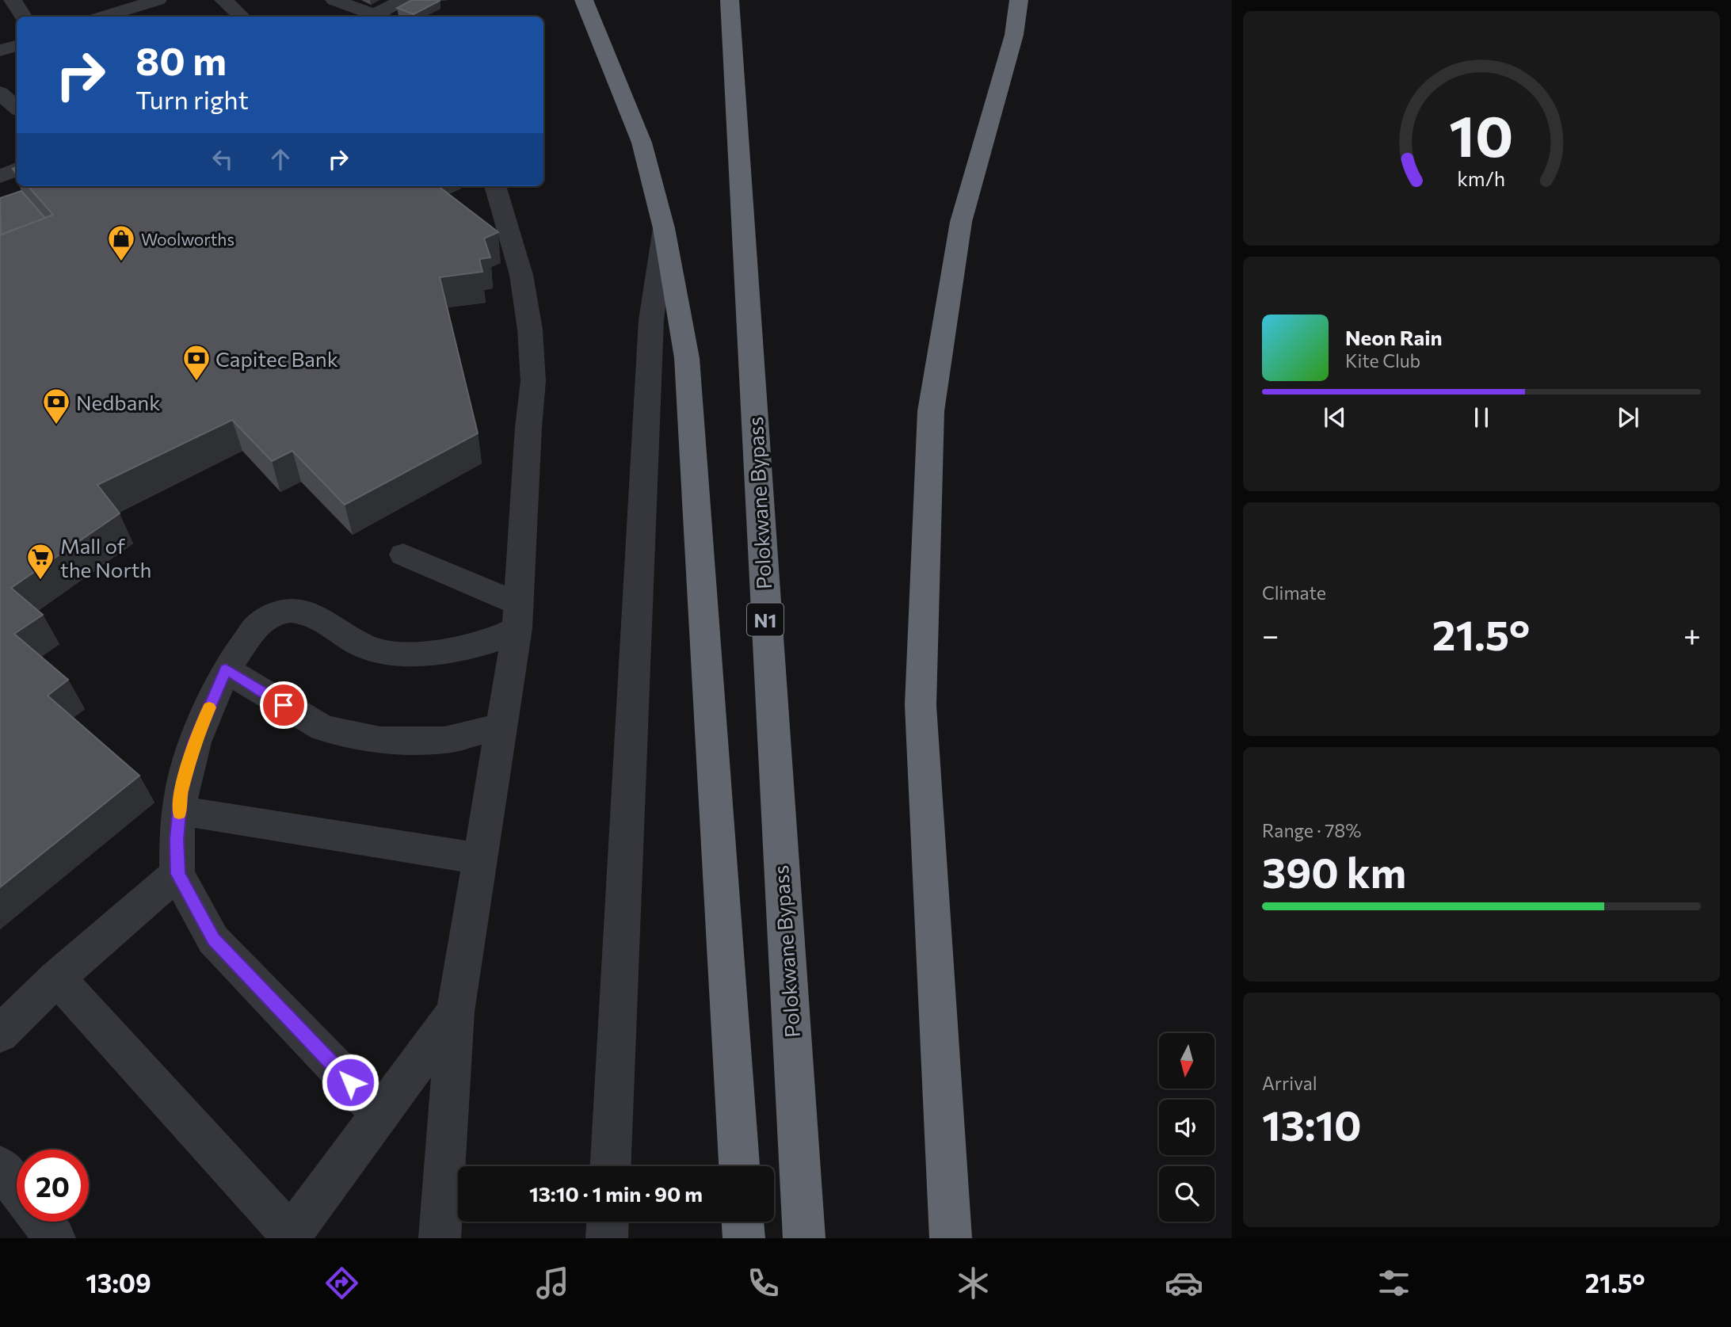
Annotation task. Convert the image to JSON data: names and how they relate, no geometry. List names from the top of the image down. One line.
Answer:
{"streets":{"highway":["Polokwane Bypass","N1"]},"places":{"shop":["Woolworths"],"bank":["Capitec Bank","Nedbank"],"supermarket":["Mall of the North"]},"north":"bottom","page":{"turn":["80 m","Turn right"],"song":["Neon Rain","Kite Club"],"tile":["Climate",["Range · 78%","390 km"],["Arrival","13:10"]],"heat":["−","21.5°","+"],"limit":"20","trip":"13:10 · 1 min · 90 m","tabs":["13:09","21.5°"],"gauge":["10","km/h"]}}
